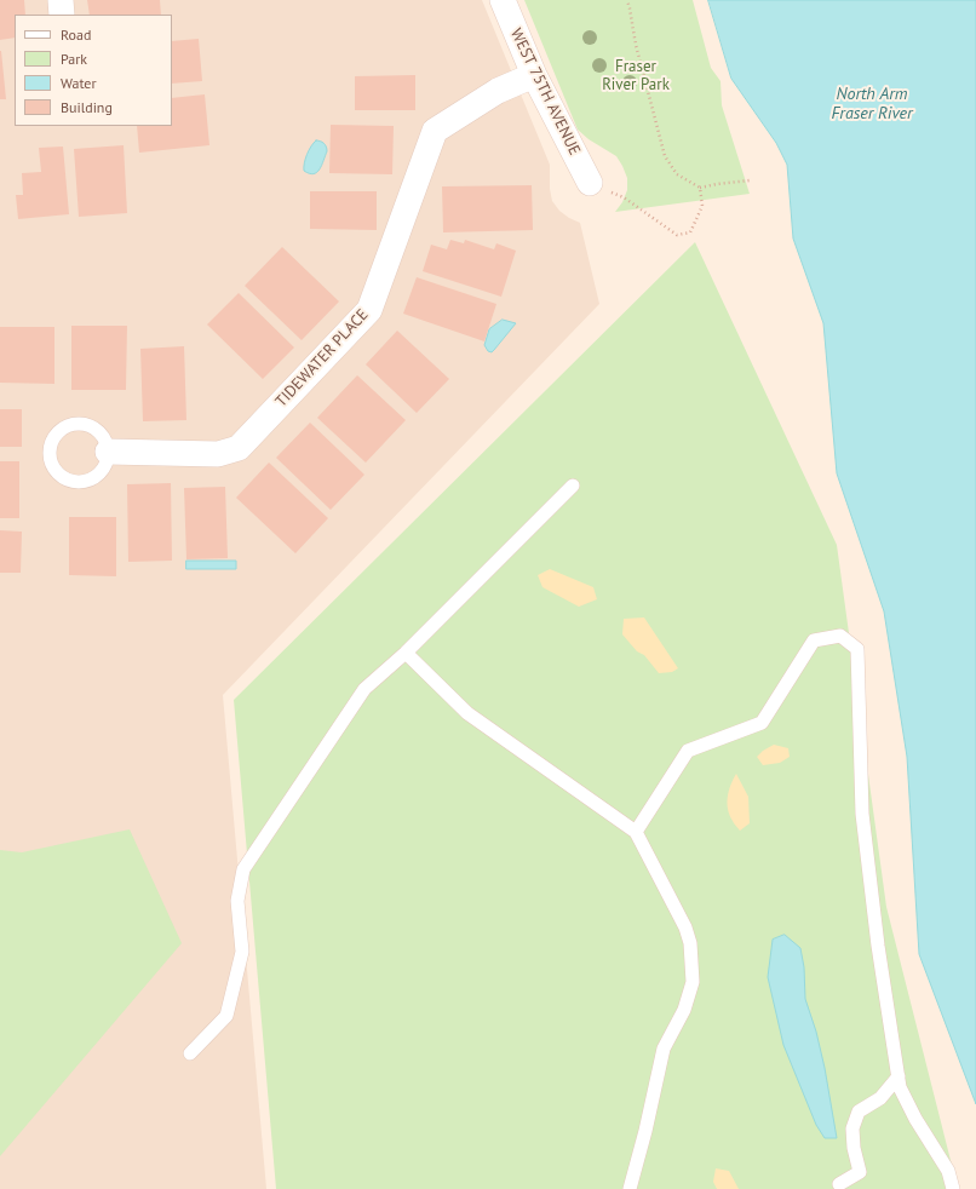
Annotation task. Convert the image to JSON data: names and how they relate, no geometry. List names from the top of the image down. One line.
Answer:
{"streets":{"street":["WEST 75TH AVENUE","TIDEWATER PLACE"]},"crossings":[["WEST 75TH AVENUE","TIDEWATER PLACE"]],"water":["North Arm Fraser River"],"parks":["Fraser River Park"],"legend":["Road","Park","Water","Building"]}
